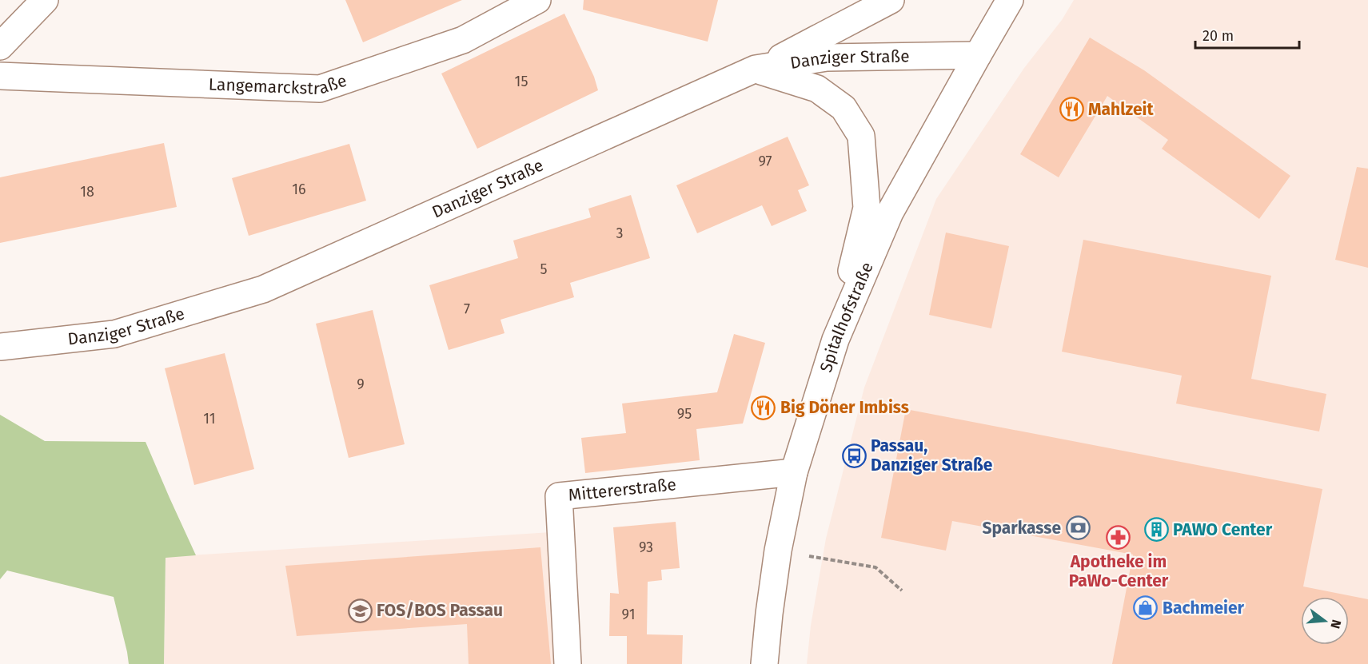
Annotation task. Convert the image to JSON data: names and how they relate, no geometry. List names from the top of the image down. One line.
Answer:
{"streets":{"street":["Danziger Straße","Langemarckstraße","Spitalhofstraße","Mittererstraße"]},"crossings":[["Danziger Straße","Spitalhofstraße"],["Spitalhofstraße","Mittererstraße"]],"places":{"restaurant":["Mahlzeit","Big Döner Imbiss"],"bus stop":["Passau, Danziger Straße"],"bank":["Sparkasse"],"building":["PAWO Center"],"pharmacy":["Apotheke im PaWo-Center"],"shop":["Bachmeier"],"school or university":["FOS/BOS Passau"]},"house_numbers":["15","97","16","18","3","5","7","9","95","11","93","91"],"scale_bar":"20 m","north":"right"}
